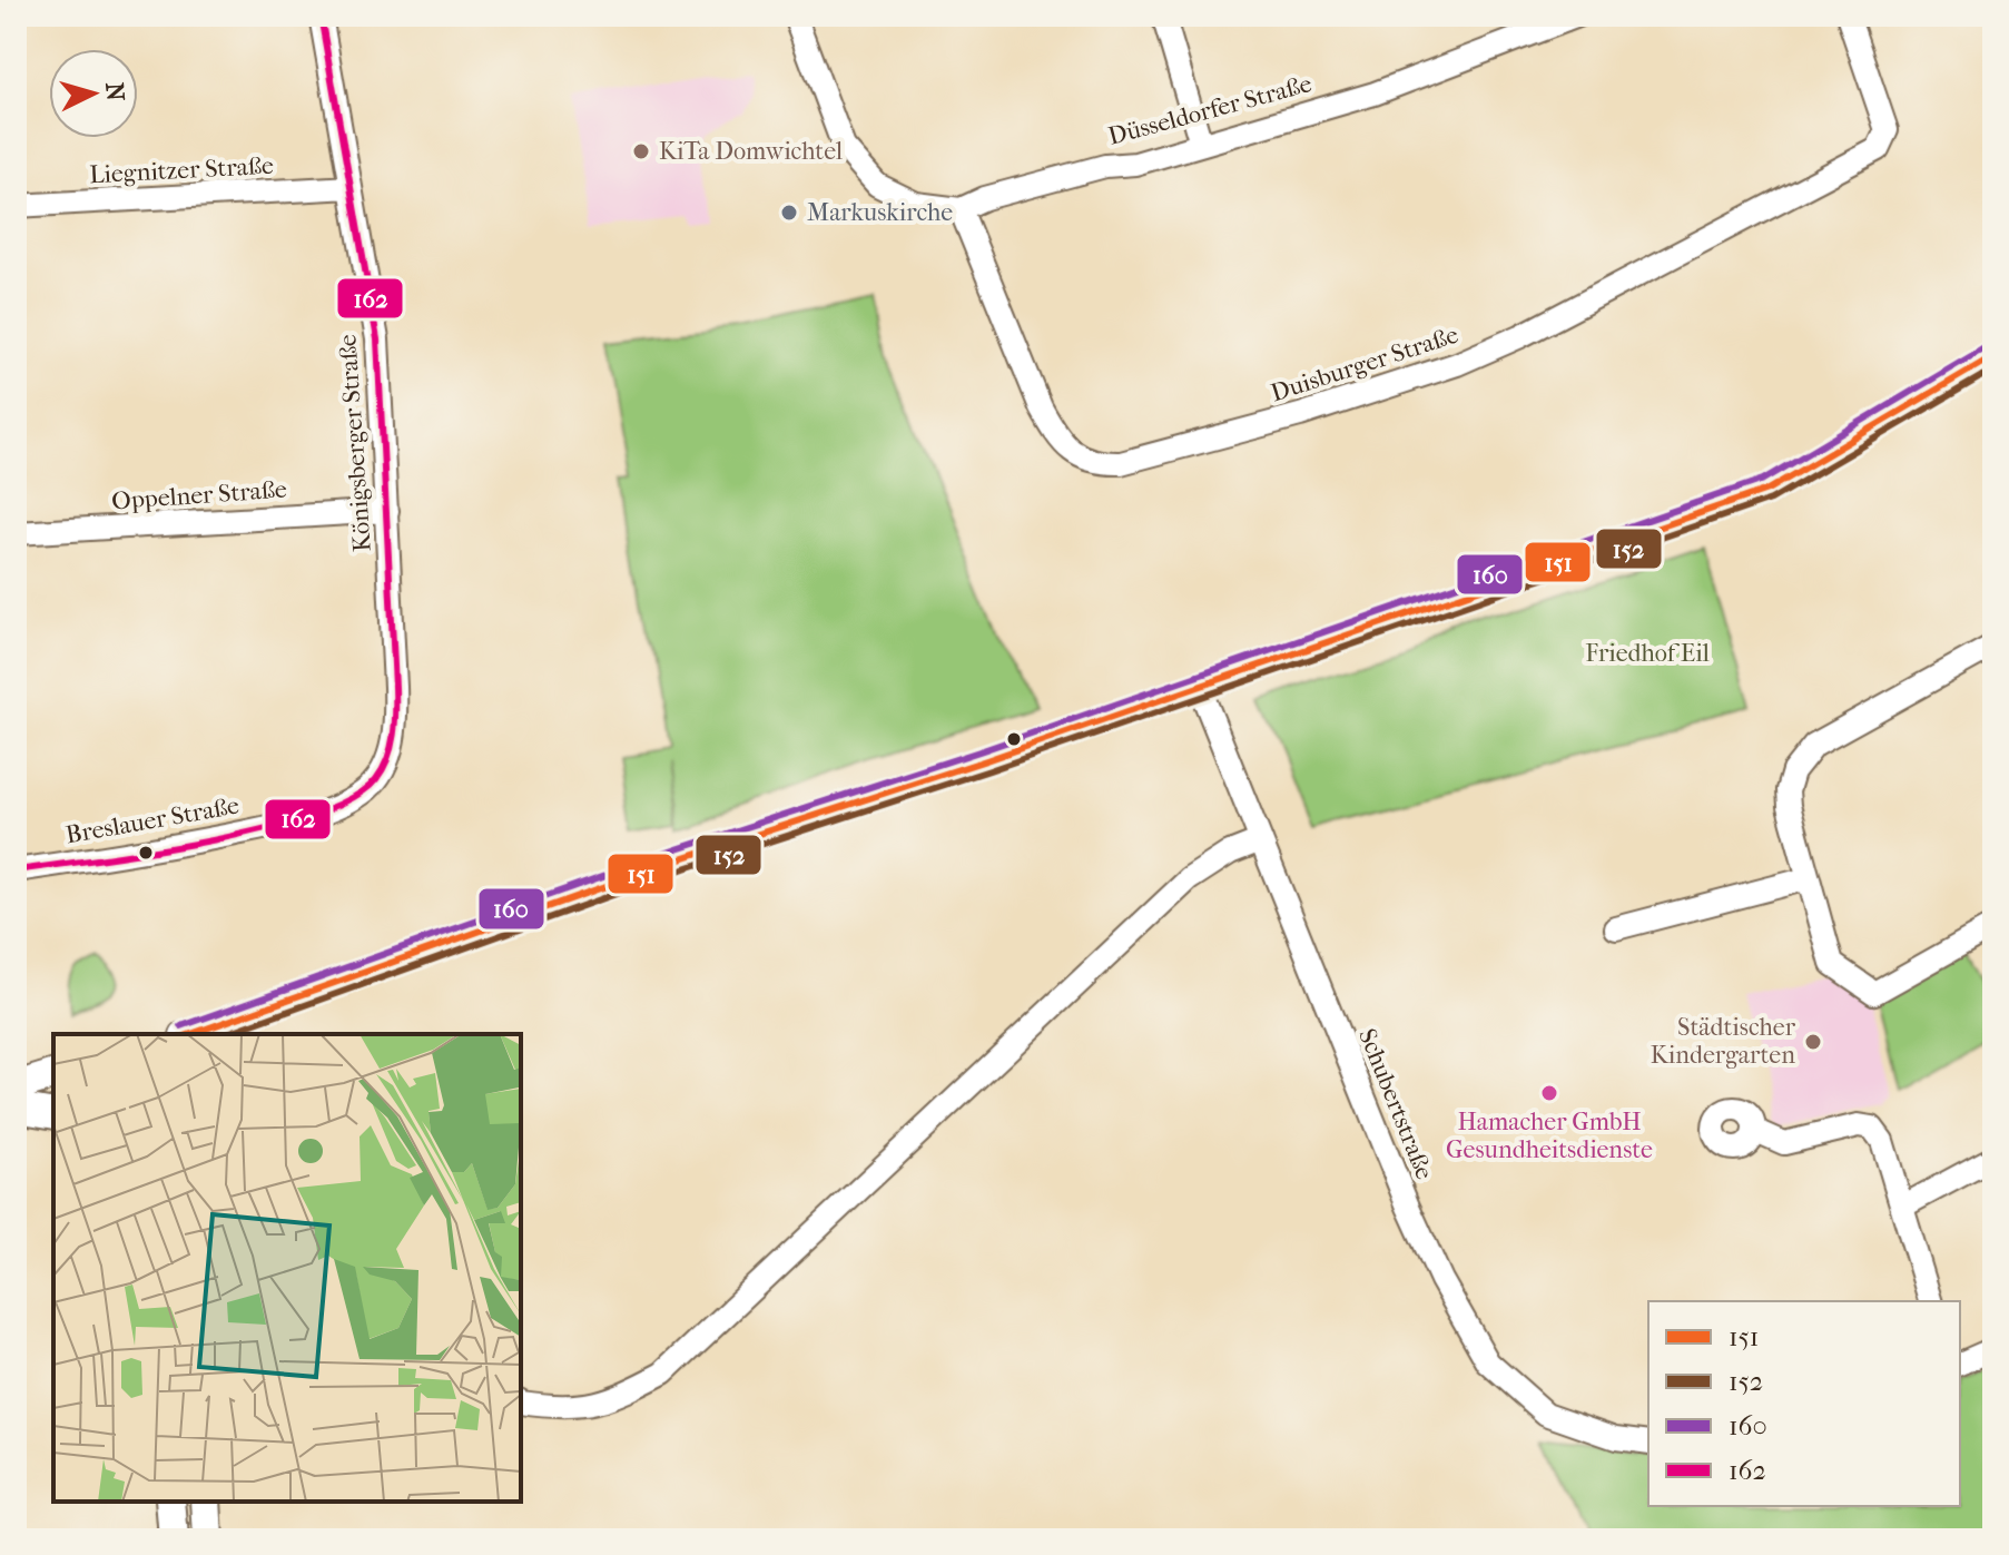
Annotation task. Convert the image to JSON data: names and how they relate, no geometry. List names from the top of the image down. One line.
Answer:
{"streets":{"street":["Düsseldorfer Straße","Liegnitzer Straße","Duisburger Straße","Königsberger Straße","Oppelner Straße","Breslauer Straße","Schubertstraße"]},"crossings":[["Düsseldorfer Straße","Duisburger Straße"],["Liegnitzer Straße","Königsberger Straße"],["Königsberger Straße","Oppelner Straße"],["Königsberger Straße","Breslauer Straße"]],"parks":["Friedhof Eil"],"places":["KiTa Domwichtel","Markuskirche","Städtischer Kindergarten","Hamacher GmbH Gesundheitsdienste"],"lines":["transit line 162","transit line 160","transit line 151","transit line 152"],"legend":["151","152","160","162"],"north":"right"}
